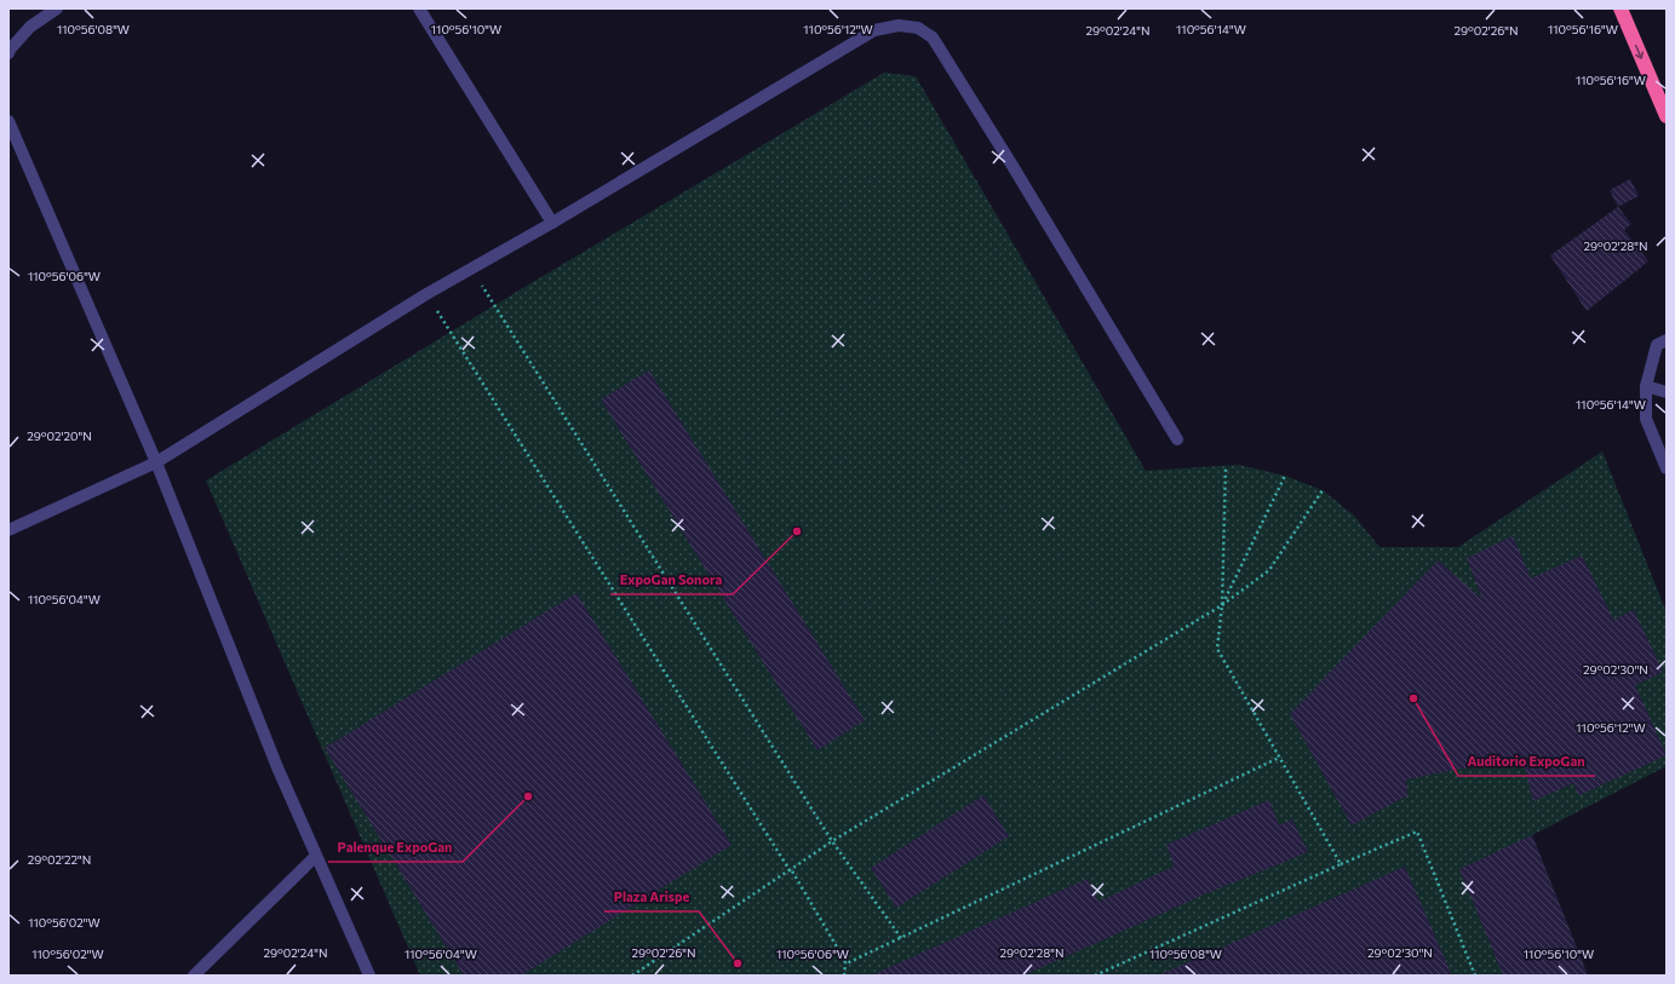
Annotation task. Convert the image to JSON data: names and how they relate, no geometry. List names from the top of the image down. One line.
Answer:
{"places":["ExpoGan Sonora","Auditorio ExpoGan","Palenque ExpoGan","Plaza Arispe"],"coordinates":["110°56'08\"W","110°56'10\"W","110°56'12\"W","110°56'14\"W","110°56'16\"W","29°02'24\"N","29°02'26\"N","29°02'28\"N","110°56'06\"W","29°02'20\"N","110°56'04\"W","29°02'30\"N","29°02'22\"N","110°56'02\"W"]}
